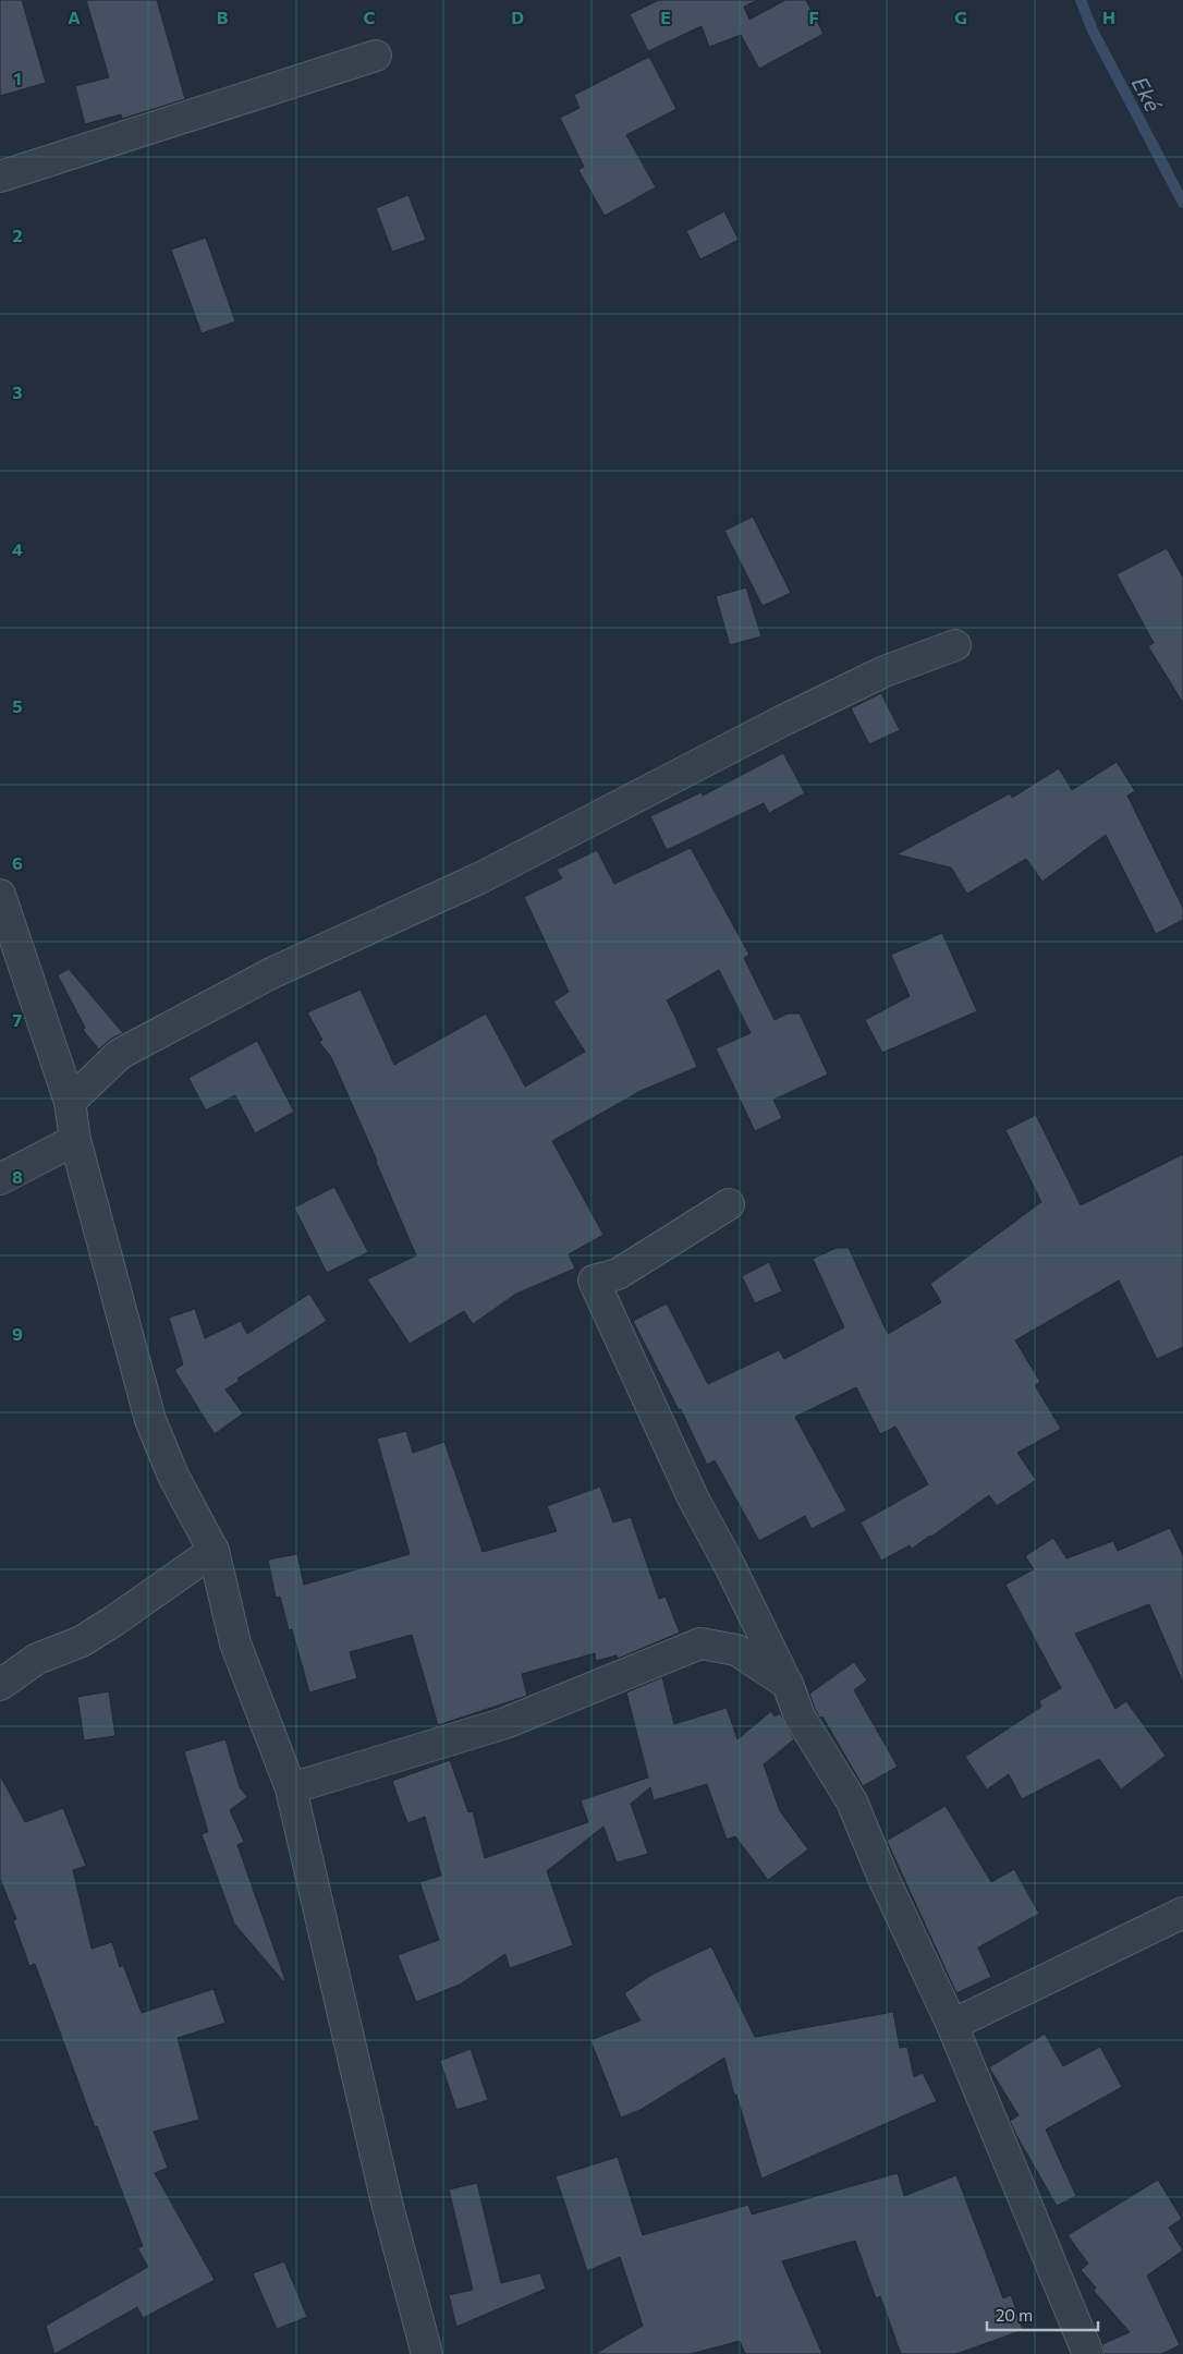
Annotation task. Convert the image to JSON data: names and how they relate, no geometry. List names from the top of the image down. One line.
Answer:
{"water":["Eké"],"scale_bar":"20 m","grid":{"columns":["A","B","C","D","E","F","G","H"],"rows":["1","2","3","4","5","6","7","8","9"]}}
